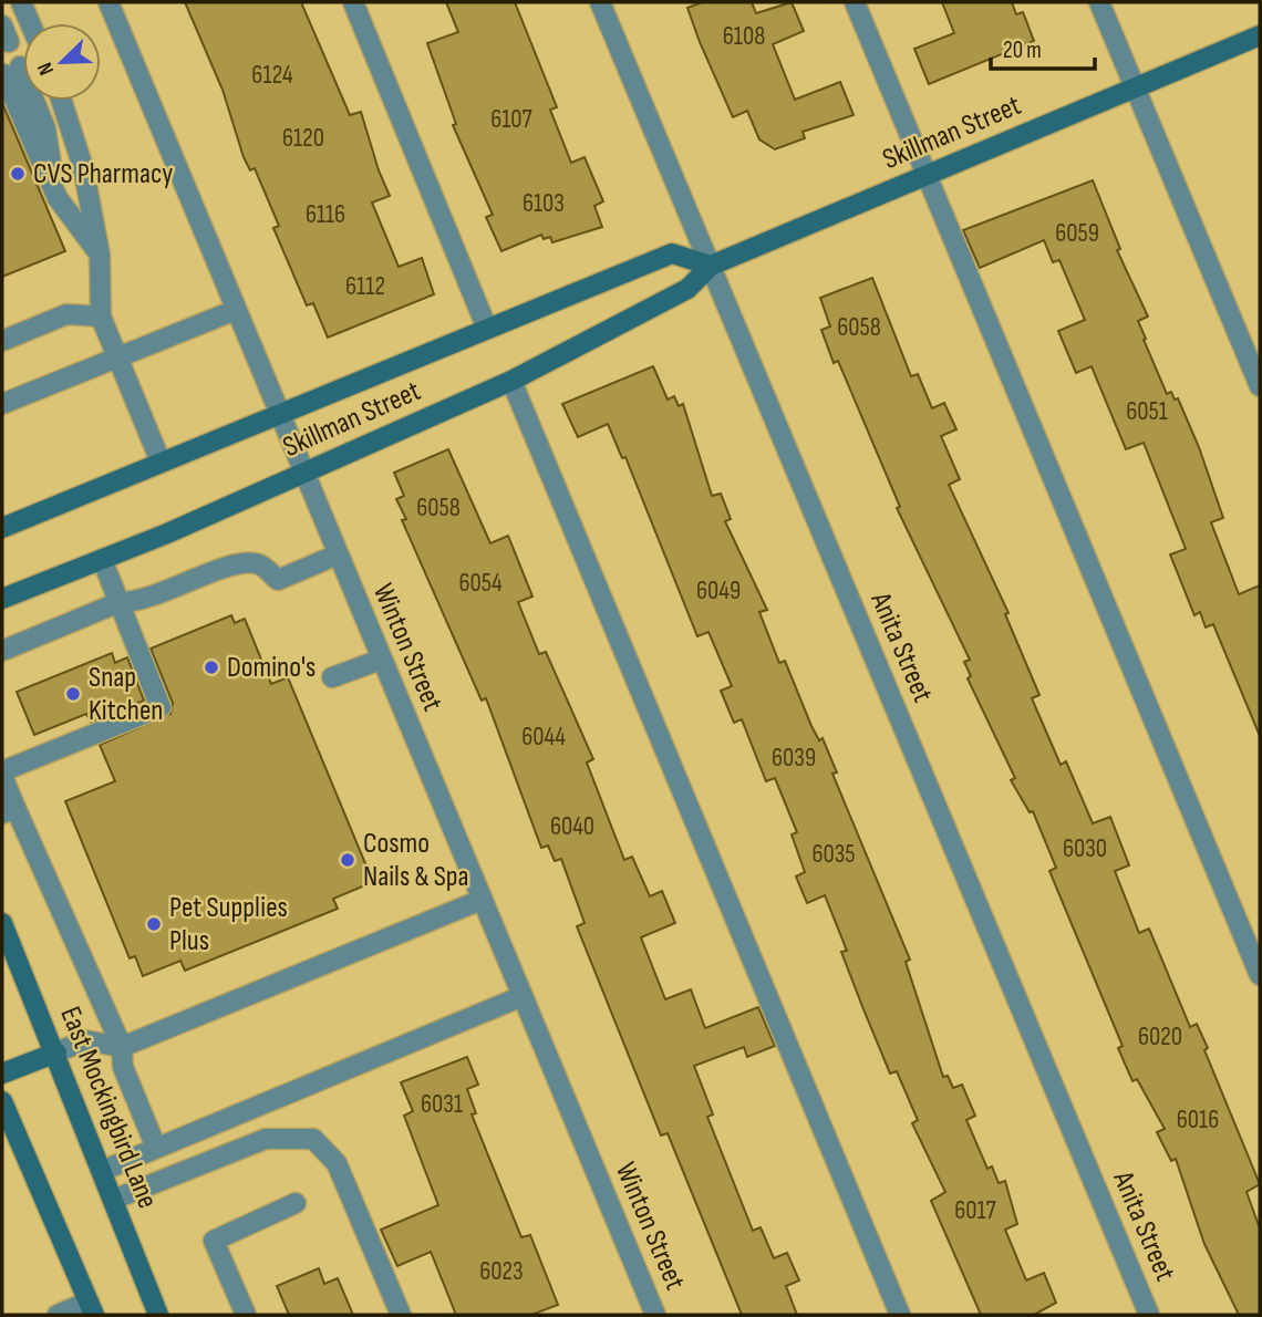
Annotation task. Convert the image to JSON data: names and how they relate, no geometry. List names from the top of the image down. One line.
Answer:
{"streets":{"main road":["Skillman Street","East Mockingbird Lane"],"street":["Winton Street","Anita Street"]},"crossings":[["Skillman Street","Winton Street"],["Skillman Street","Anita Street"]],"places":["CVS Pharmacy","Domino's","Snap Kitchen","Cosmo Nails & Spa","Pet Supplies Plus"],"house_numbers":["6108","6124","6107","6120","6103","6116","6059","6112","6058","6051","6058","6054","6049","6044","6039","6040","6030","6035","6020","6031","6016","6017","6023"],"scale_bar":"20 m","north":"bottom left"}
